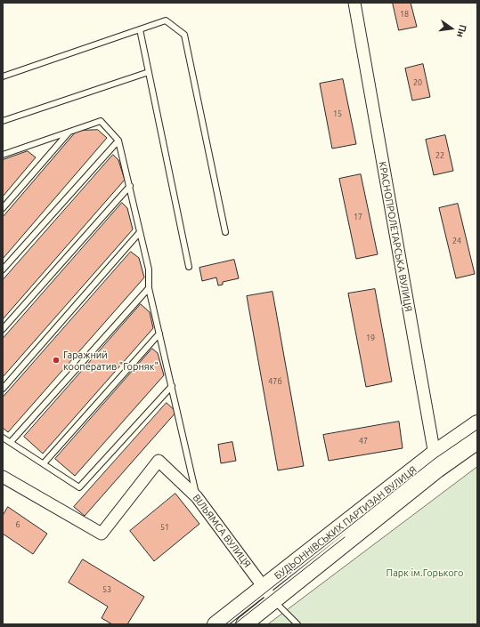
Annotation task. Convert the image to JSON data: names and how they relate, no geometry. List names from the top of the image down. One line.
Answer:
{"streets":{"main road":["БУДЬОННІВСЬКИХ ПАРТИЗАН ВУЛИЦЯ"],"street":["КРАСНОПРОЛЕТАРСЬКА ВУЛИЦЯ","ВІЛЬЯМСА ВУЛИЦЯ"]},"crossings":[["КРАСНОПРОЛЕТАРСЬКА ВУЛИЦЯ","БУДЬОННІВСЬКИХ ПАРТИЗАН ВУЛИЦЯ"],["БУДЬОННІВСЬКИХ ПАРТИЗАН ВУЛИЦЯ","ВІЛЬЯМСА ВУЛИЦЯ"]],"parks":["Парк iм.Горького"],"places":["Гаражний кооператив \"Горняк\""],"house_numbers":["18","20","15","22","17","24","19","47б","47","6","51","53"],"north":"right"}
